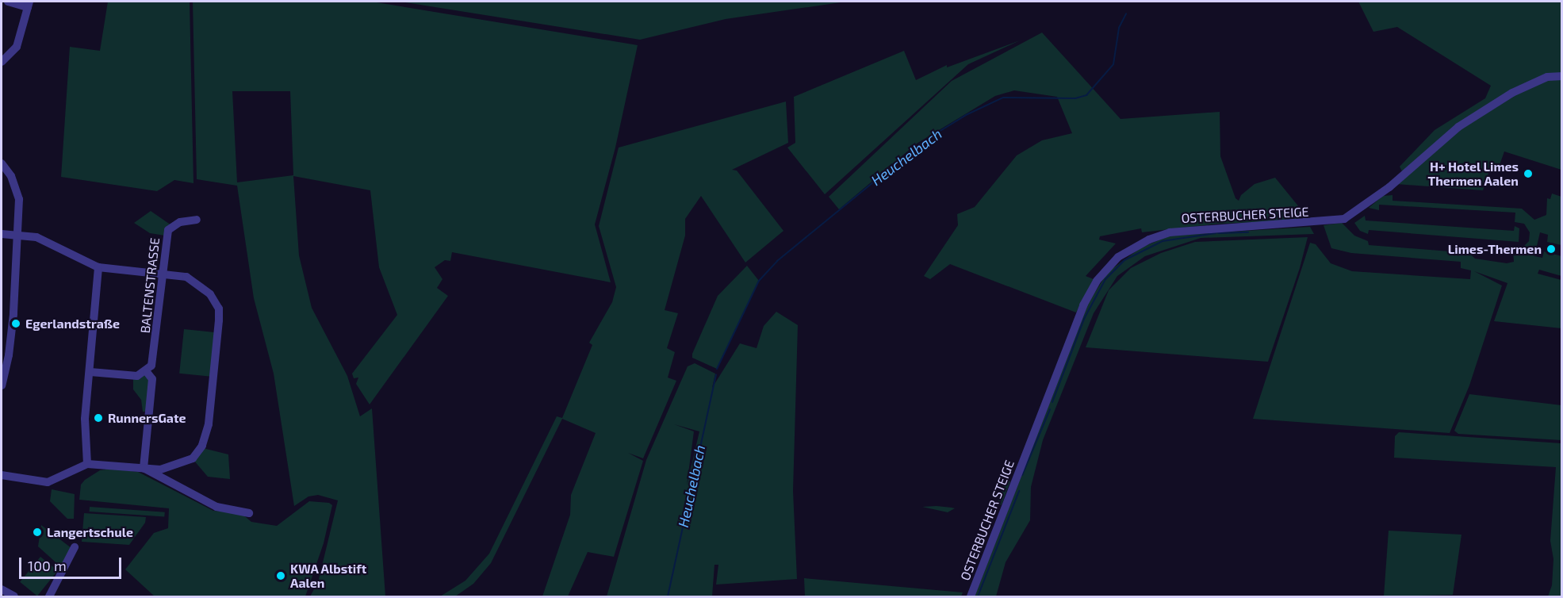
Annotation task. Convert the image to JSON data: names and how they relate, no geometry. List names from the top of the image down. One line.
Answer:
{"streets":{"street":["OSTERBUCHER STEIGE","BALTENSTRASSE"]},"water":["Heuchelbach"],"places":["H+ Hotel Limes Thermen Aalen","Limes-Thermen","Egerlandstraße","RunnersGate","Langertschule","KWA Albstift Aalen"],"scale_bar":"100 m"}
